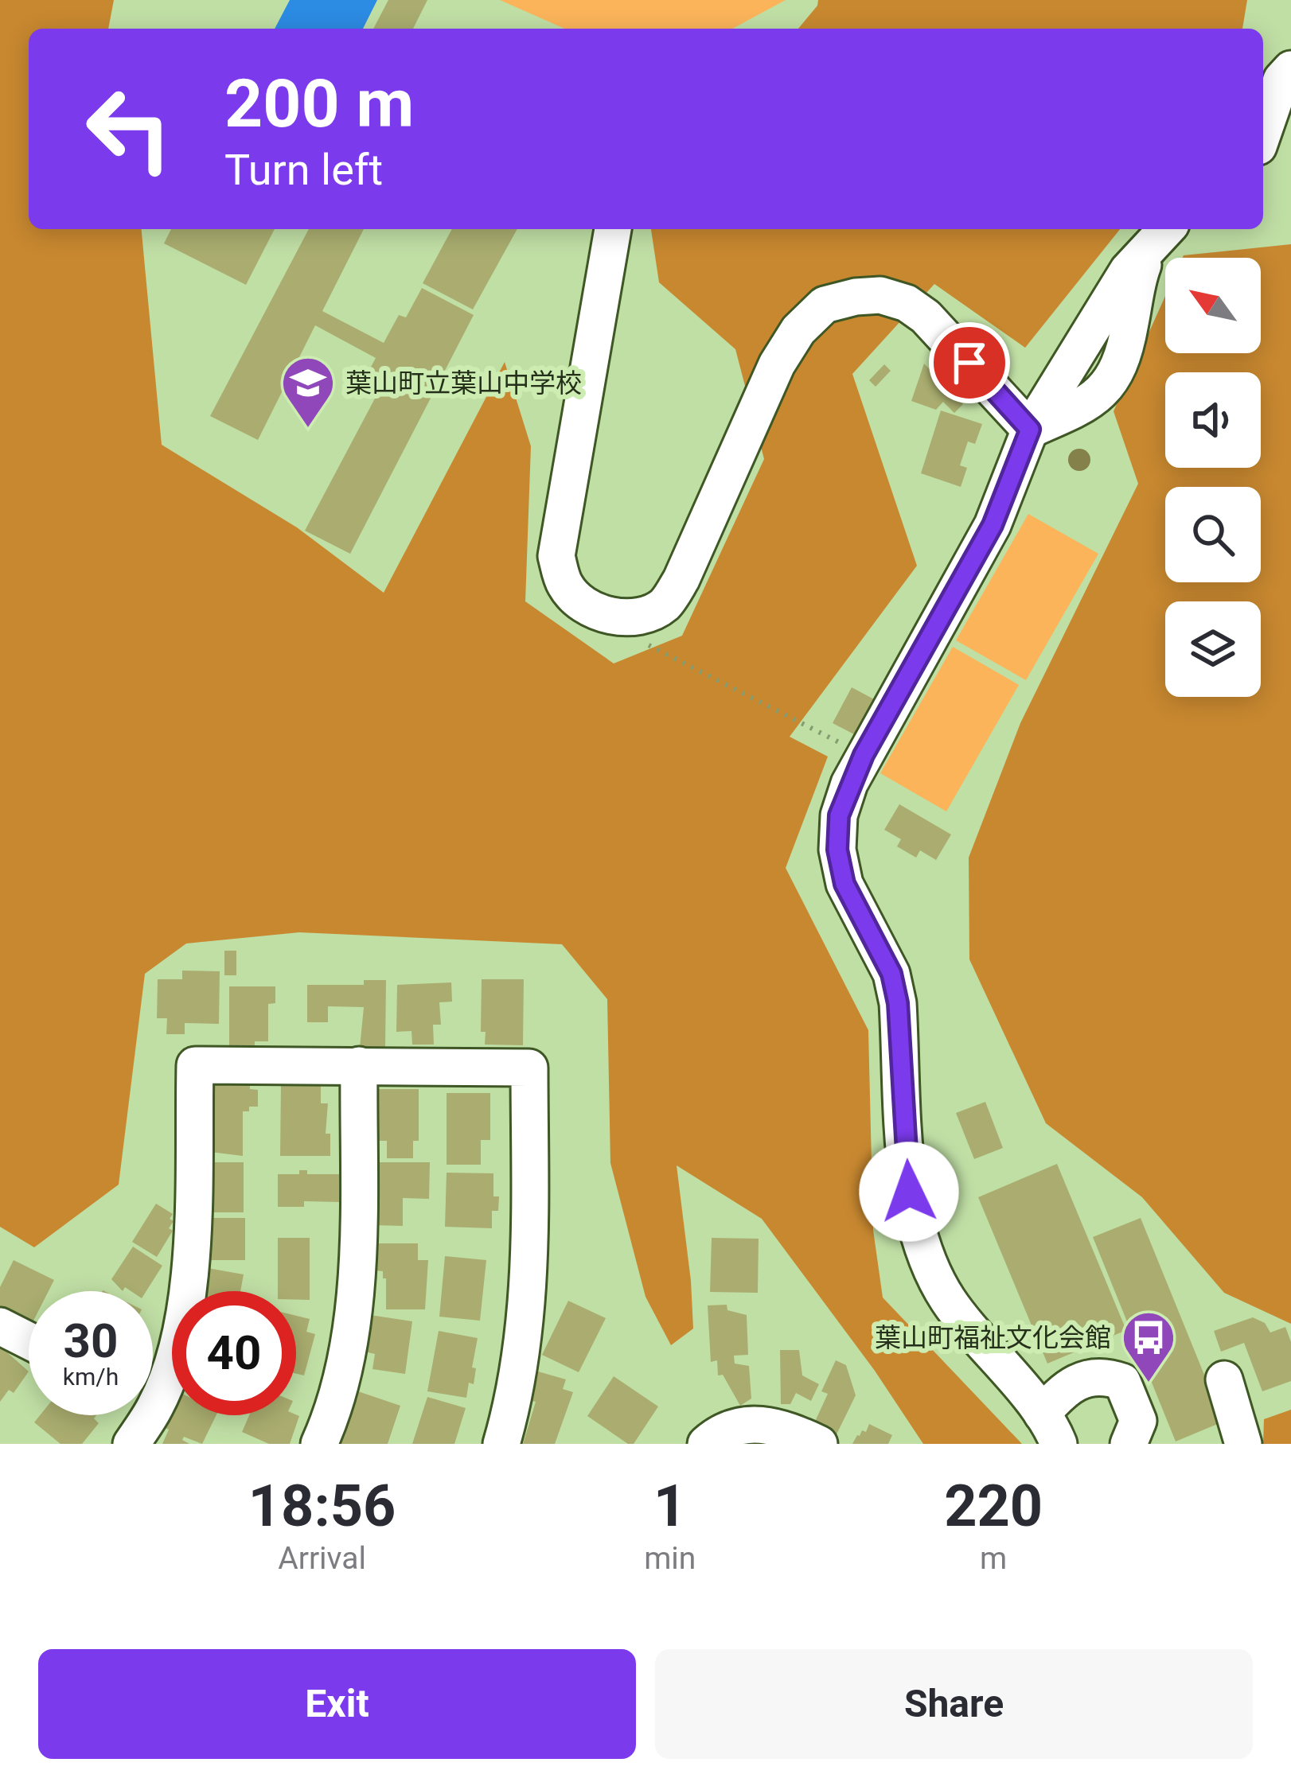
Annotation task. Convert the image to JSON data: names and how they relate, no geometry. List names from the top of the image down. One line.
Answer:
{"places":{"school or university":["葉山町立葉山中学校"],"bus stop":["葉山町福祉文化会館"]},"north":"top left","page":{"turn":["200 m","Turn left"],"speed":"30 km/h","limit":"40","eta":["18:56","Arrival","1","min","220","m"],"buttons":["Exit","Share"]}}
